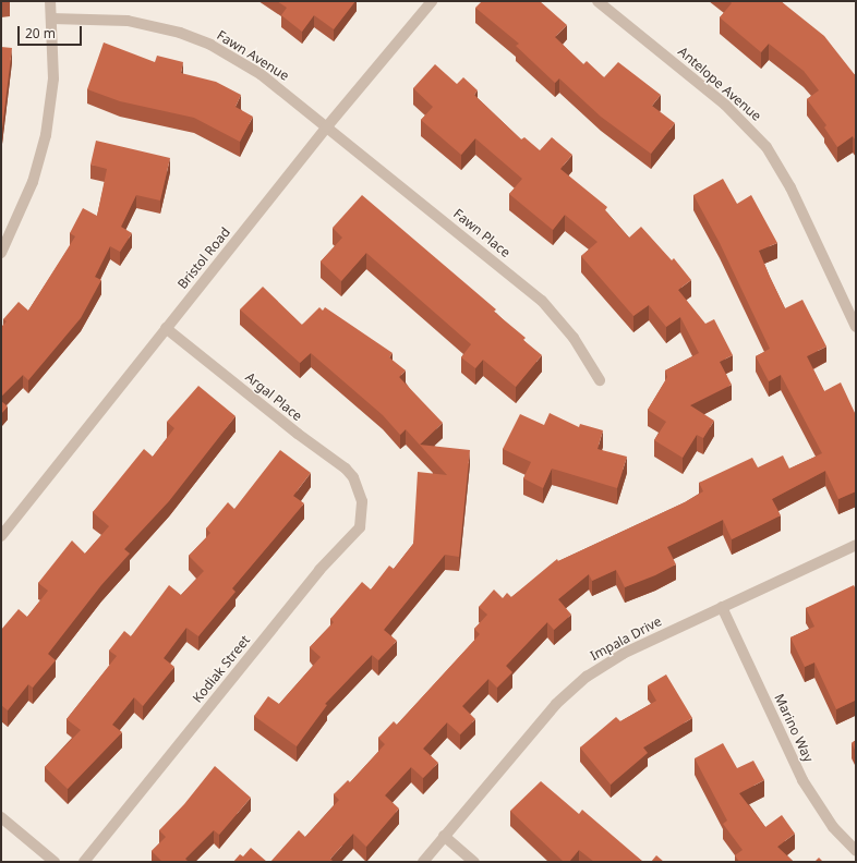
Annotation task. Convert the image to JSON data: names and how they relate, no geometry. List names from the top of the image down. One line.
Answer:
{"streets":{"street":["Fawn Avenue","Antelope Avenue","Fawn Place","Bristol Road","Argal Place","Impala Drive","Kodiak Street","Marino Way"]},"crossings":[["Fawn Avenue","Fawn Place"],["Fawn Avenue","Bristol Road"],["Fawn Place","Bristol Road"],["Bristol Road","Argal Place"],["Argal Place","Kodiak Street"],["Impala Drive","Marino Way"]],"scale_bar":"20 m"}
